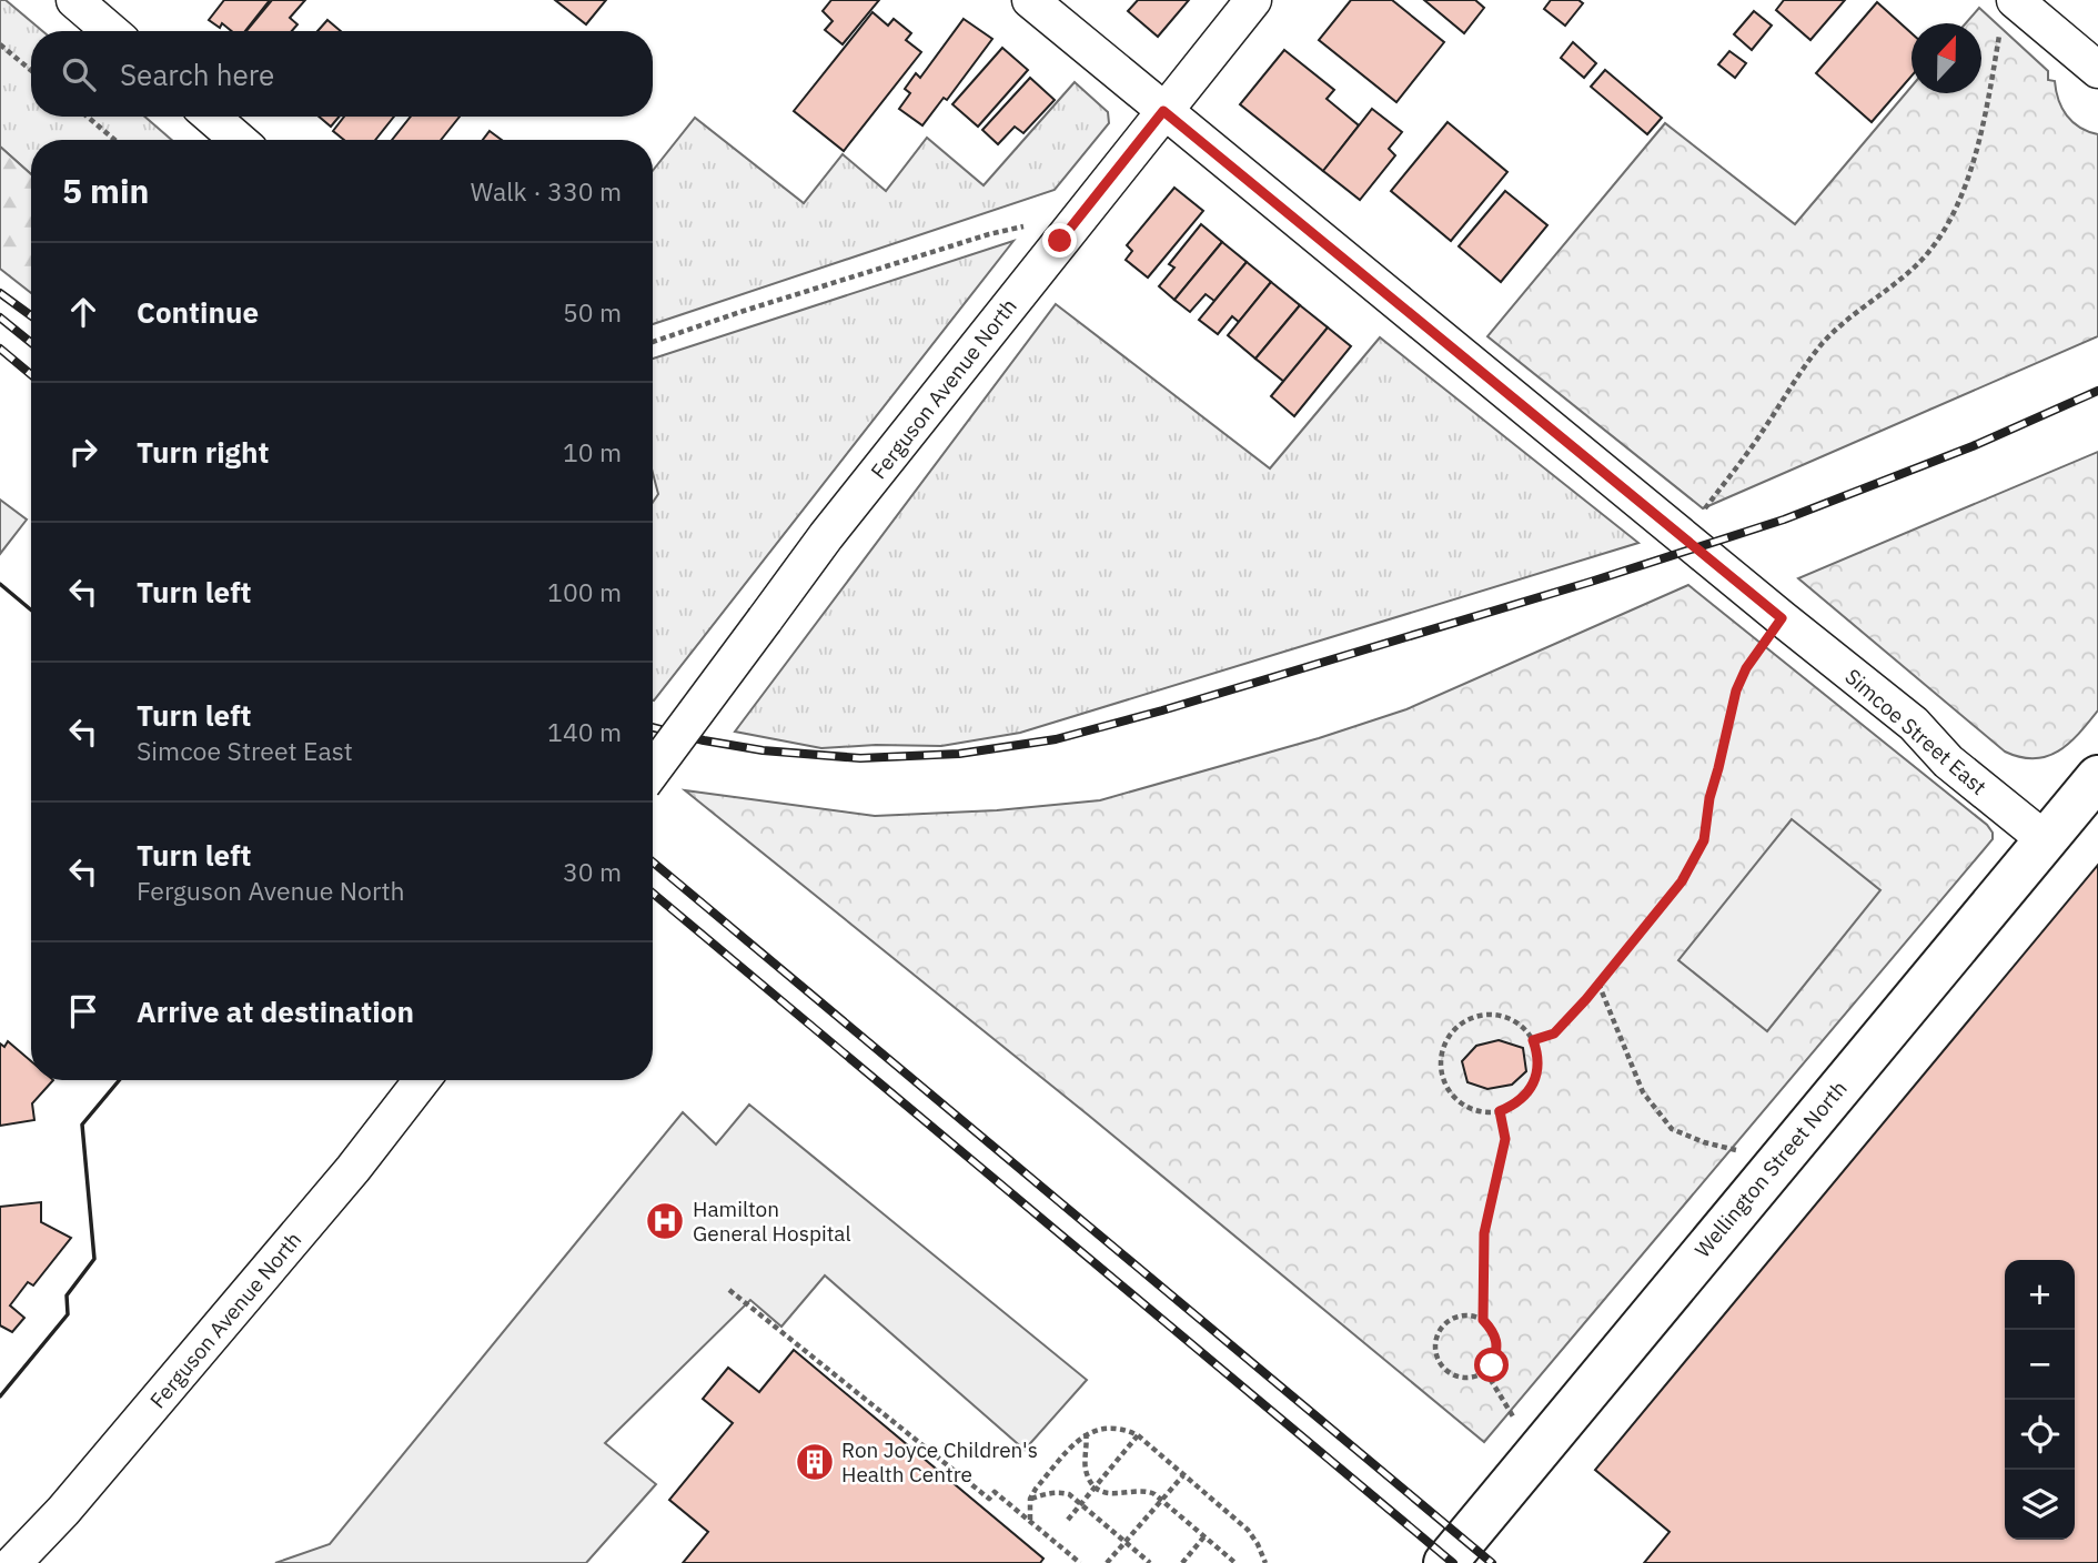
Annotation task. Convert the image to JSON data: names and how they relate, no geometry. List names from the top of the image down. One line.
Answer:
{"streets":{"main road":["Wellington Street North"],"street":["Ferguson Avenue North","Simcoe Street East"]},"crossings":[["Ferguson Avenue North","Simcoe Street East"],["Simcoe Street East","Wellington Street North"]],"places":{"hospital":["Hamilton General Hospital"],"building":["Ron Joyce Children's Health Centre"]},"north":"top","page":{"search":"Search here","heading":["5 min","Walk · 330 m"],"list":[["Continue","50 m"],["Turn right","10 m"],["Turn left","100 m"],["Turn left","Simcoe Street East","140 m"],["Turn left","Ferguson Avenue North","30 m"],"Arrive at destination"],"map_buttons":["+","−"]}}
